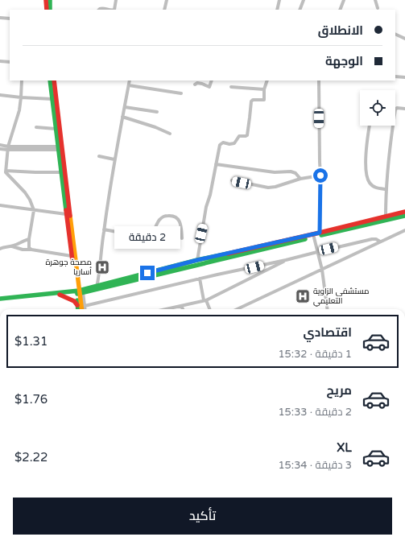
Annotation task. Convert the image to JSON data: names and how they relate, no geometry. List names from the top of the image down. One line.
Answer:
{"places":{"hospital":["مصحة جوهرة أساريا","مستشفى الزاوية التعليمي"]},"page":{"banner":["الانطلاق","الوجهة"],"bubble":"2 دقيقة","list":[{"name":"اقتصادي","note":"1 دقيقة · 15:32","value":"$1.31"},{"name":"مريح","note":"2 دقيقة · 15:33","value":"$1.76"},{"name":"XL","note":"3 دقيقة · 15:34","value":"$2.22"}],"buttons":"تأكيد"}}
